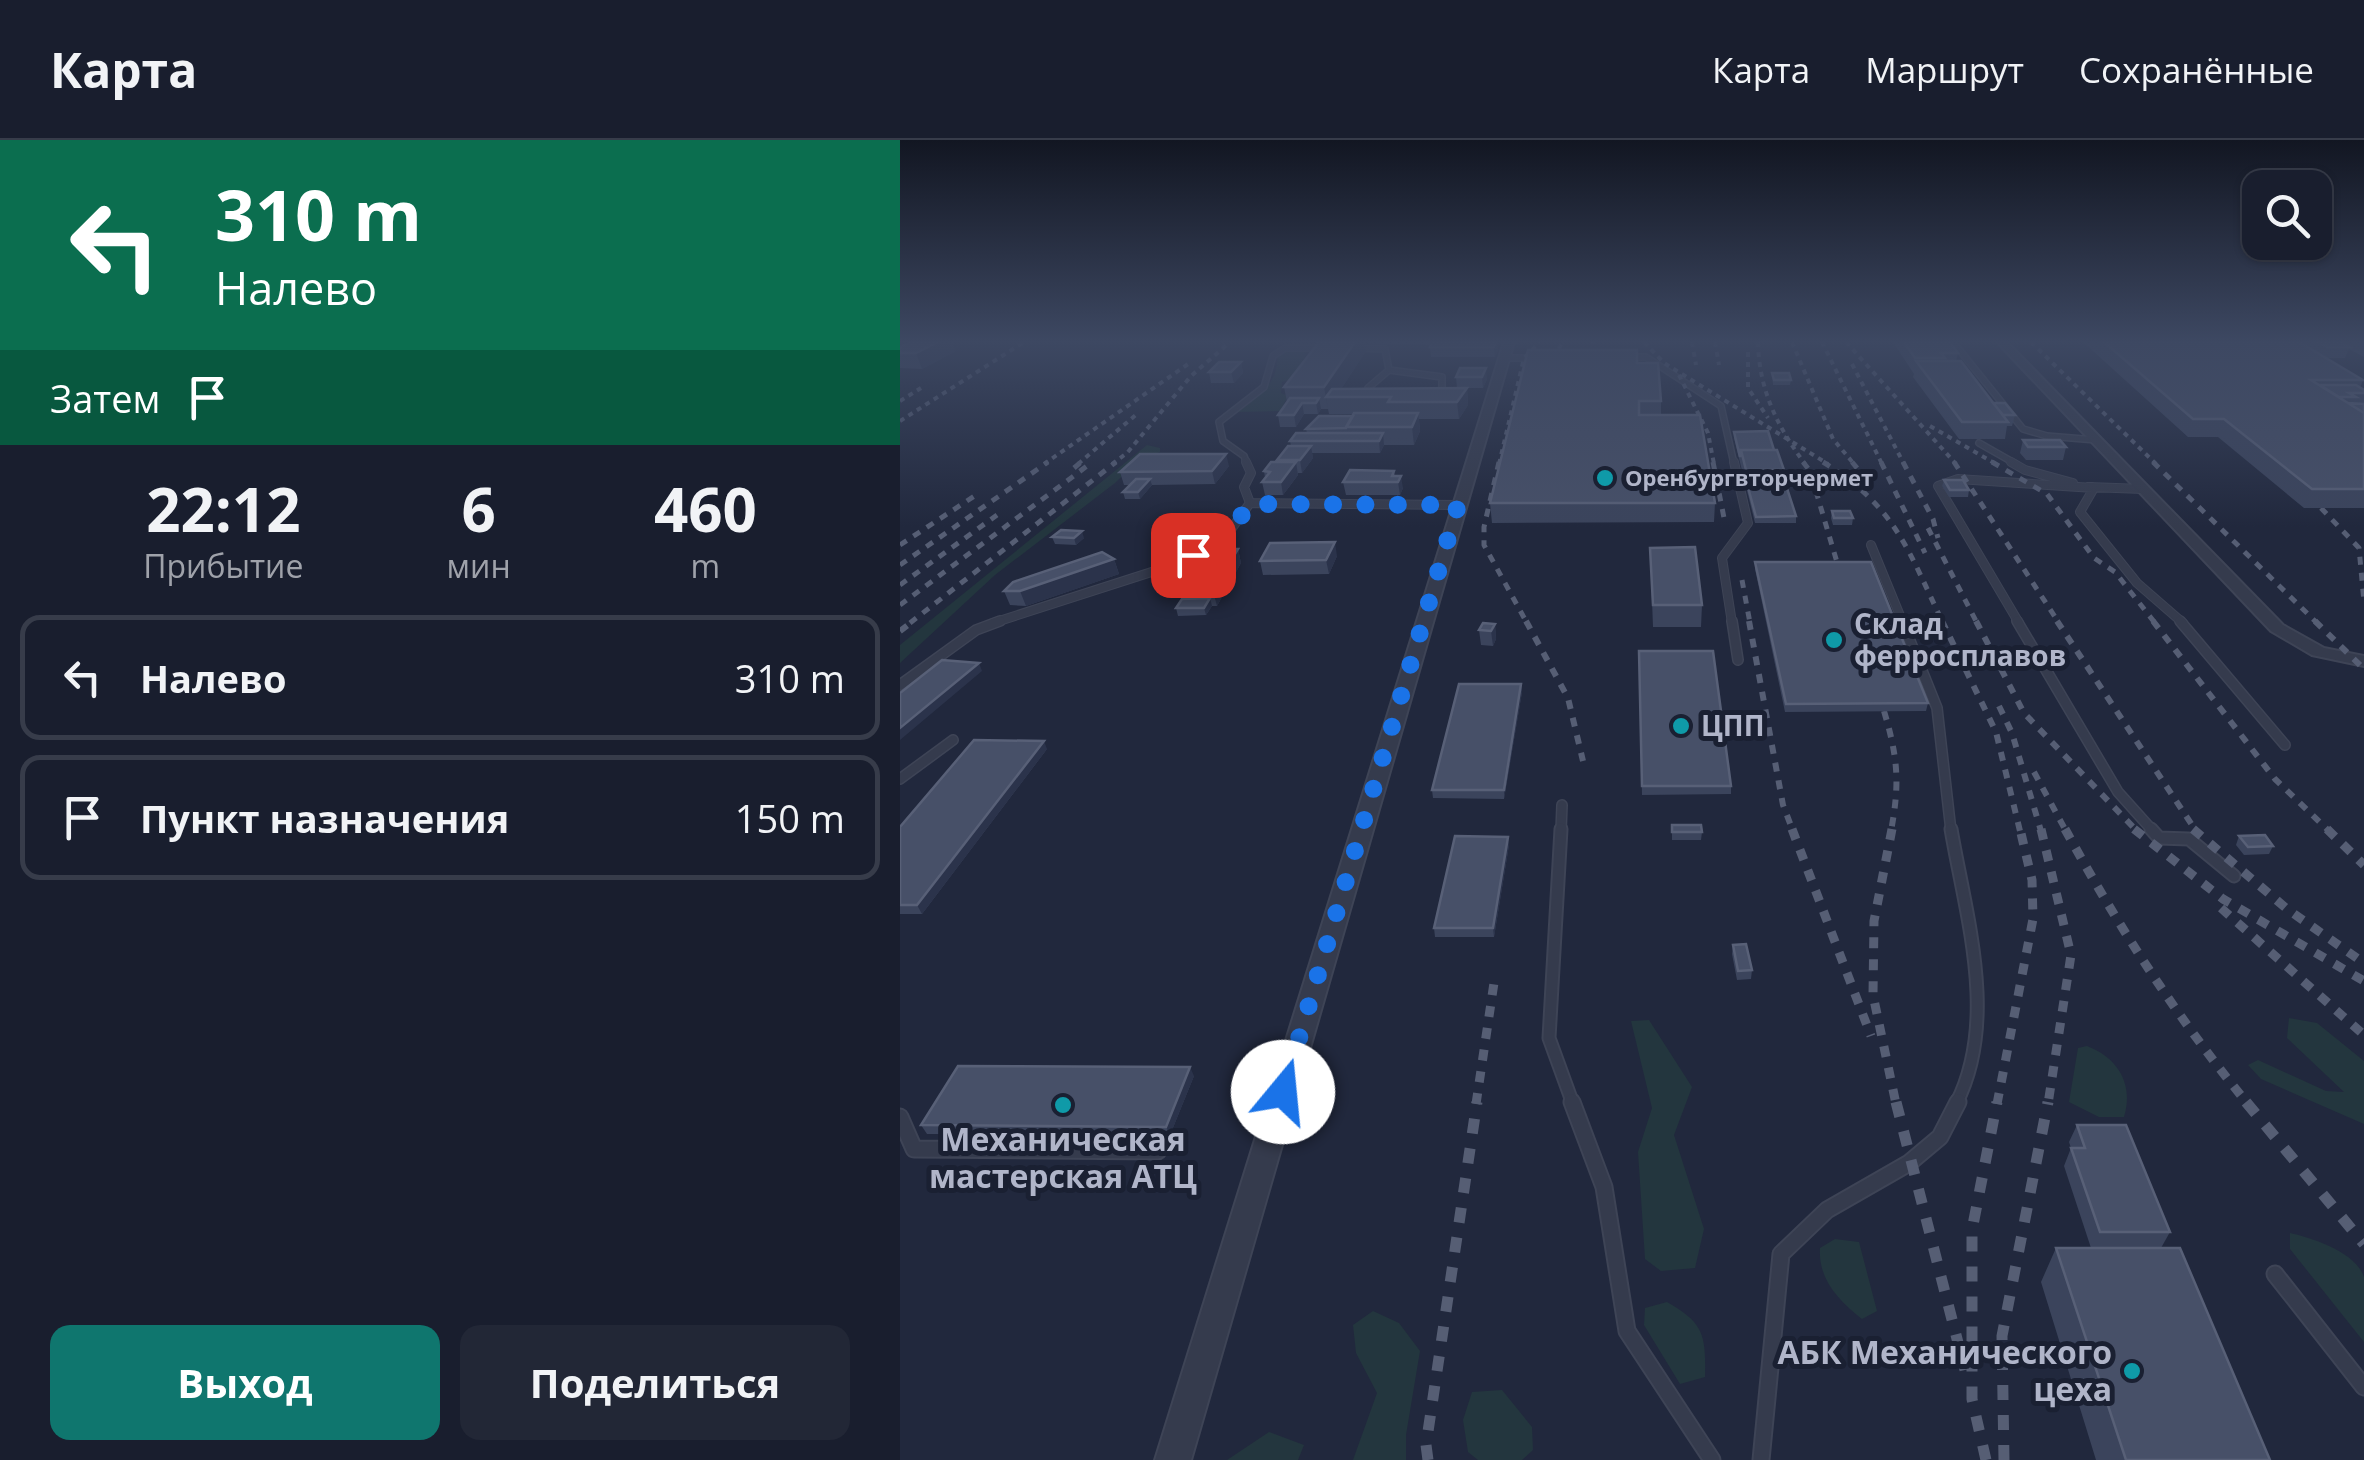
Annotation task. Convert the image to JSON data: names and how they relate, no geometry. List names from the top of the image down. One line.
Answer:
{"places":["Оренбургвторчермет","Склад ферросплавов","ЦПП","Механическая мастерская АТЦ","АБК Механического цеха"],"page":{"header":"Карта","nav":["Карта","Маршрут","Сохранённые"],"turn":["310 m","Налево"],"then":"Затем","eta":["22:12","Прибытие","6","мин","460","m"],"list":[{"name":"Налево","value":"310 m"},{"name":"Пункт назначения","value":"150 m"}],"buttons":["Выход","Поделиться"]}}
